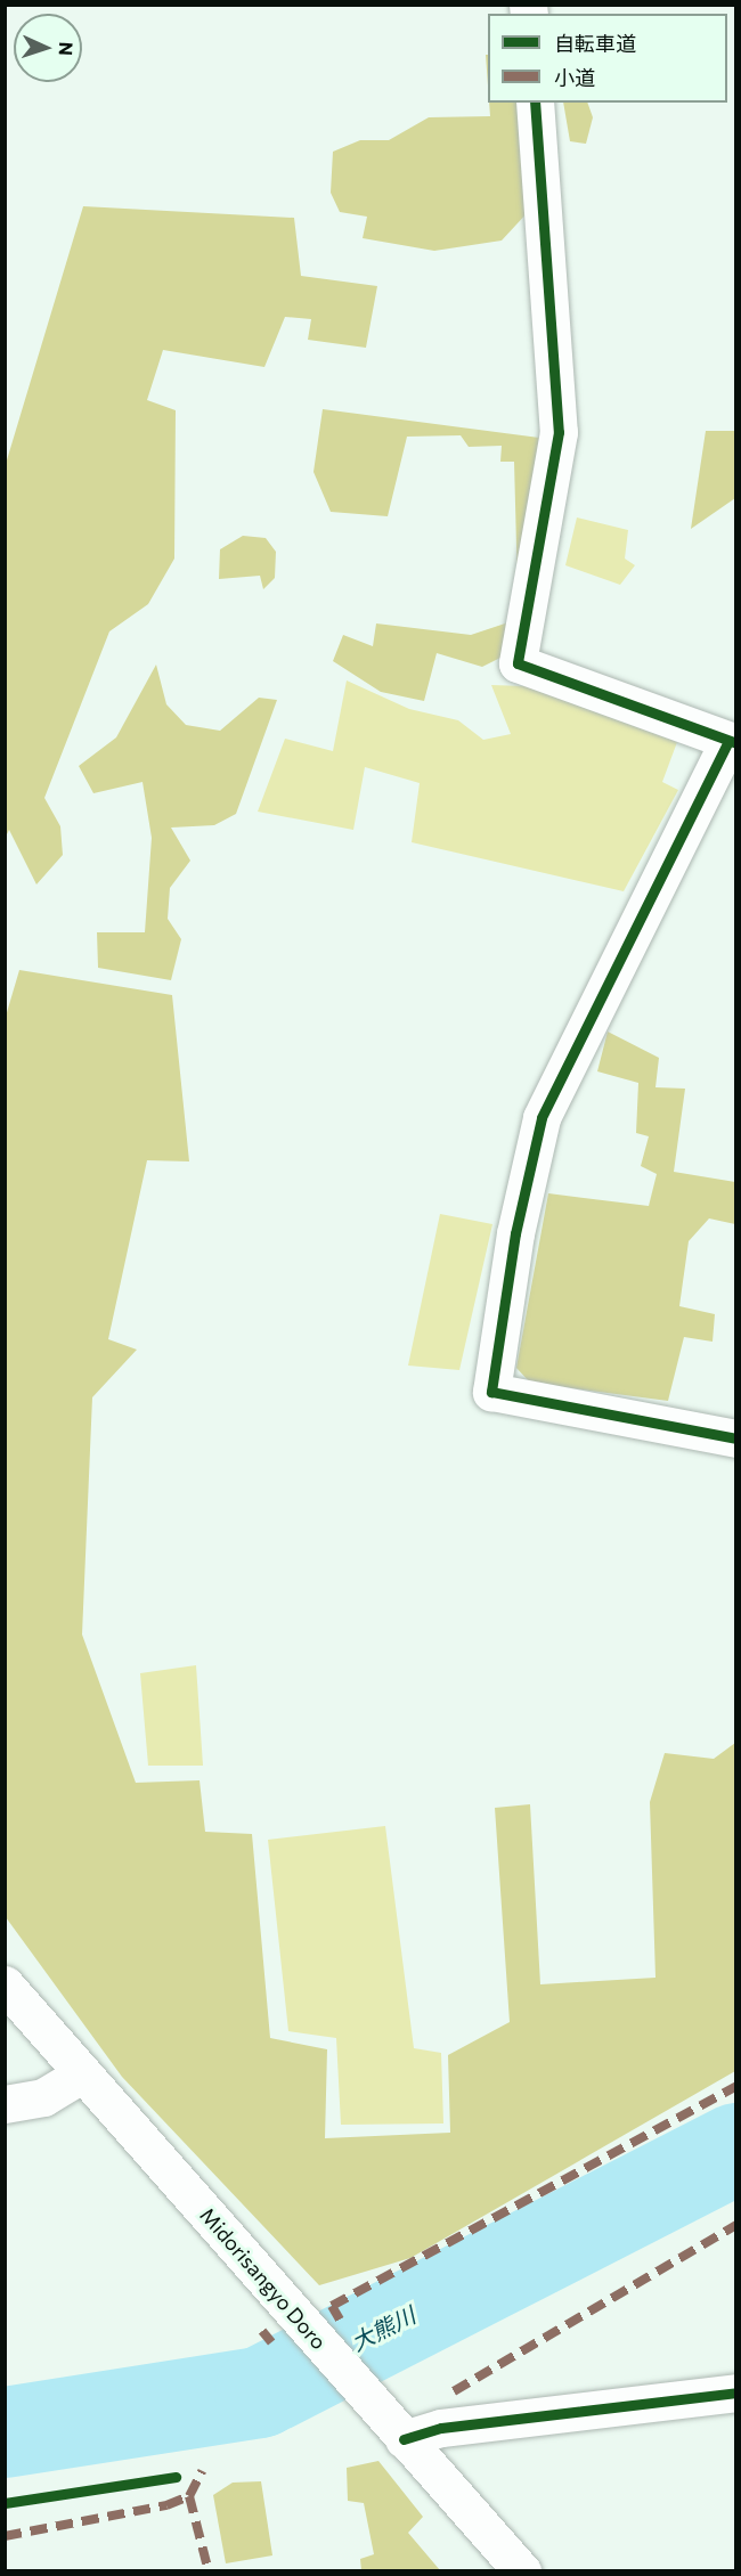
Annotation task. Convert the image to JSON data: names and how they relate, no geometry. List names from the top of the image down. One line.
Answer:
{"streets":{"street":["Midorisangyo Doro"]},"water":["大熊川"],"legend":["自転車道","小道"],"north":"right"}
